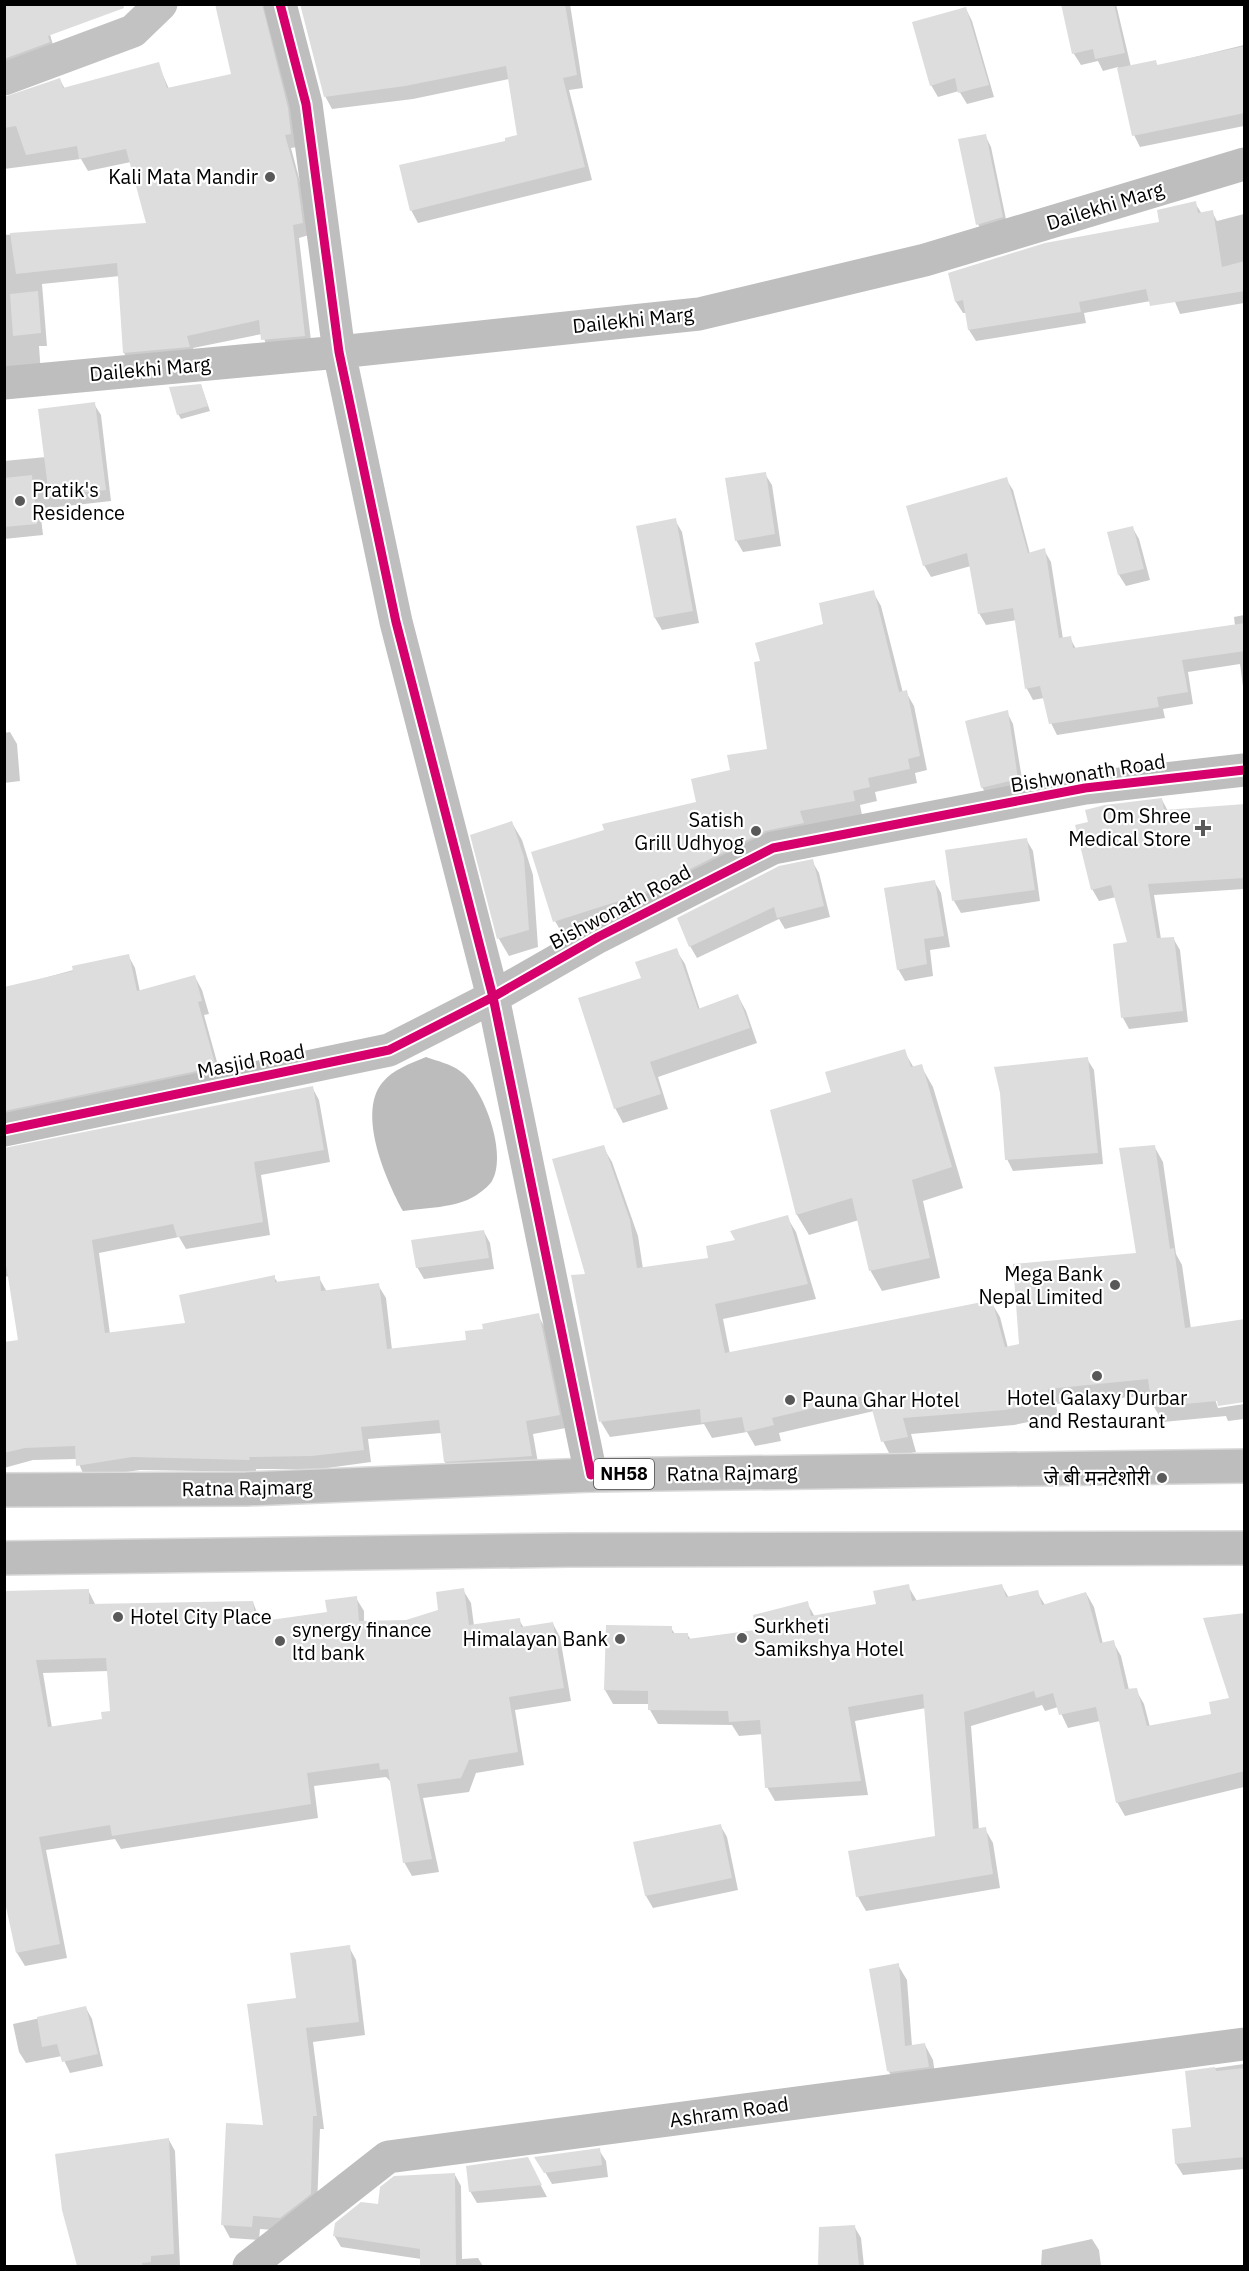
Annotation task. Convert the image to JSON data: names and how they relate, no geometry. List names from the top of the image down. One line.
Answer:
{"streets":{"highway":["Ratna Rajmarg","NH58"],"street":["Dailekhi Marg","Bishwonath Road","Masjid Road","Ashram Road"]},"crossings":[["Bishwonath Road","Masjid Road"]],"places":{"other":["Kali Mata Mandir","Pratik's Residence","Satish Grill Udhyog","Mega Bank Nepal Limited","Hotel Galaxy Durbar and Restaurant","Pauna Ghar Hotel","जे बी मनटेशोरी","Hotel City Place","Surkheti Samikshya Hotel","Himalayan Bank","synergy finance ltd bank"],"health":["Om Shree Medical Store"]}}
